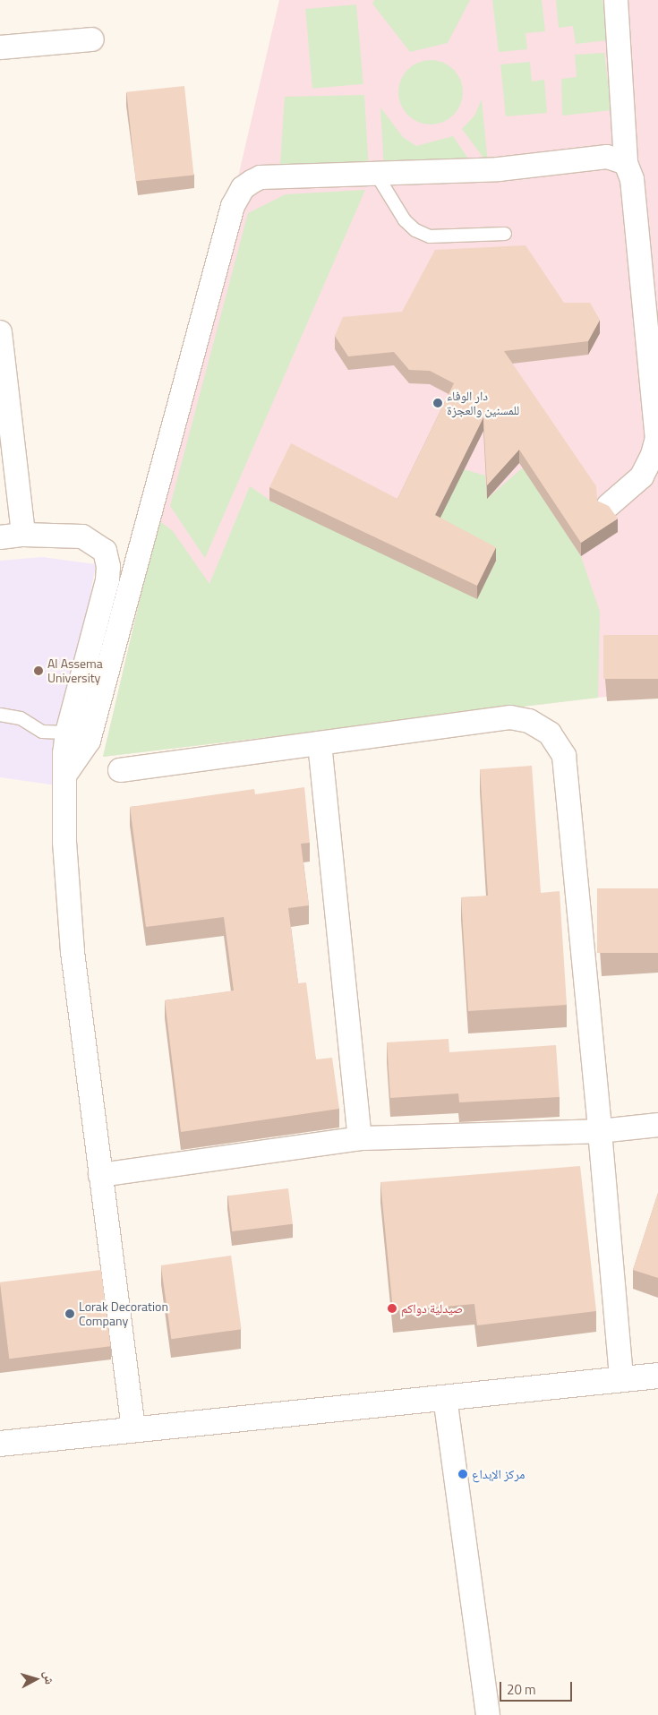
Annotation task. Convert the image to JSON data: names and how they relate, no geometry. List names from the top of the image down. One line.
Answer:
{"places":["دار الوفاء للمسنين والعجزة","Al Assema University","صيدلية دواكم","Lorak Decoration Company","مركز الإبداع"],"scale_bar":"20 m","north":"right"}
